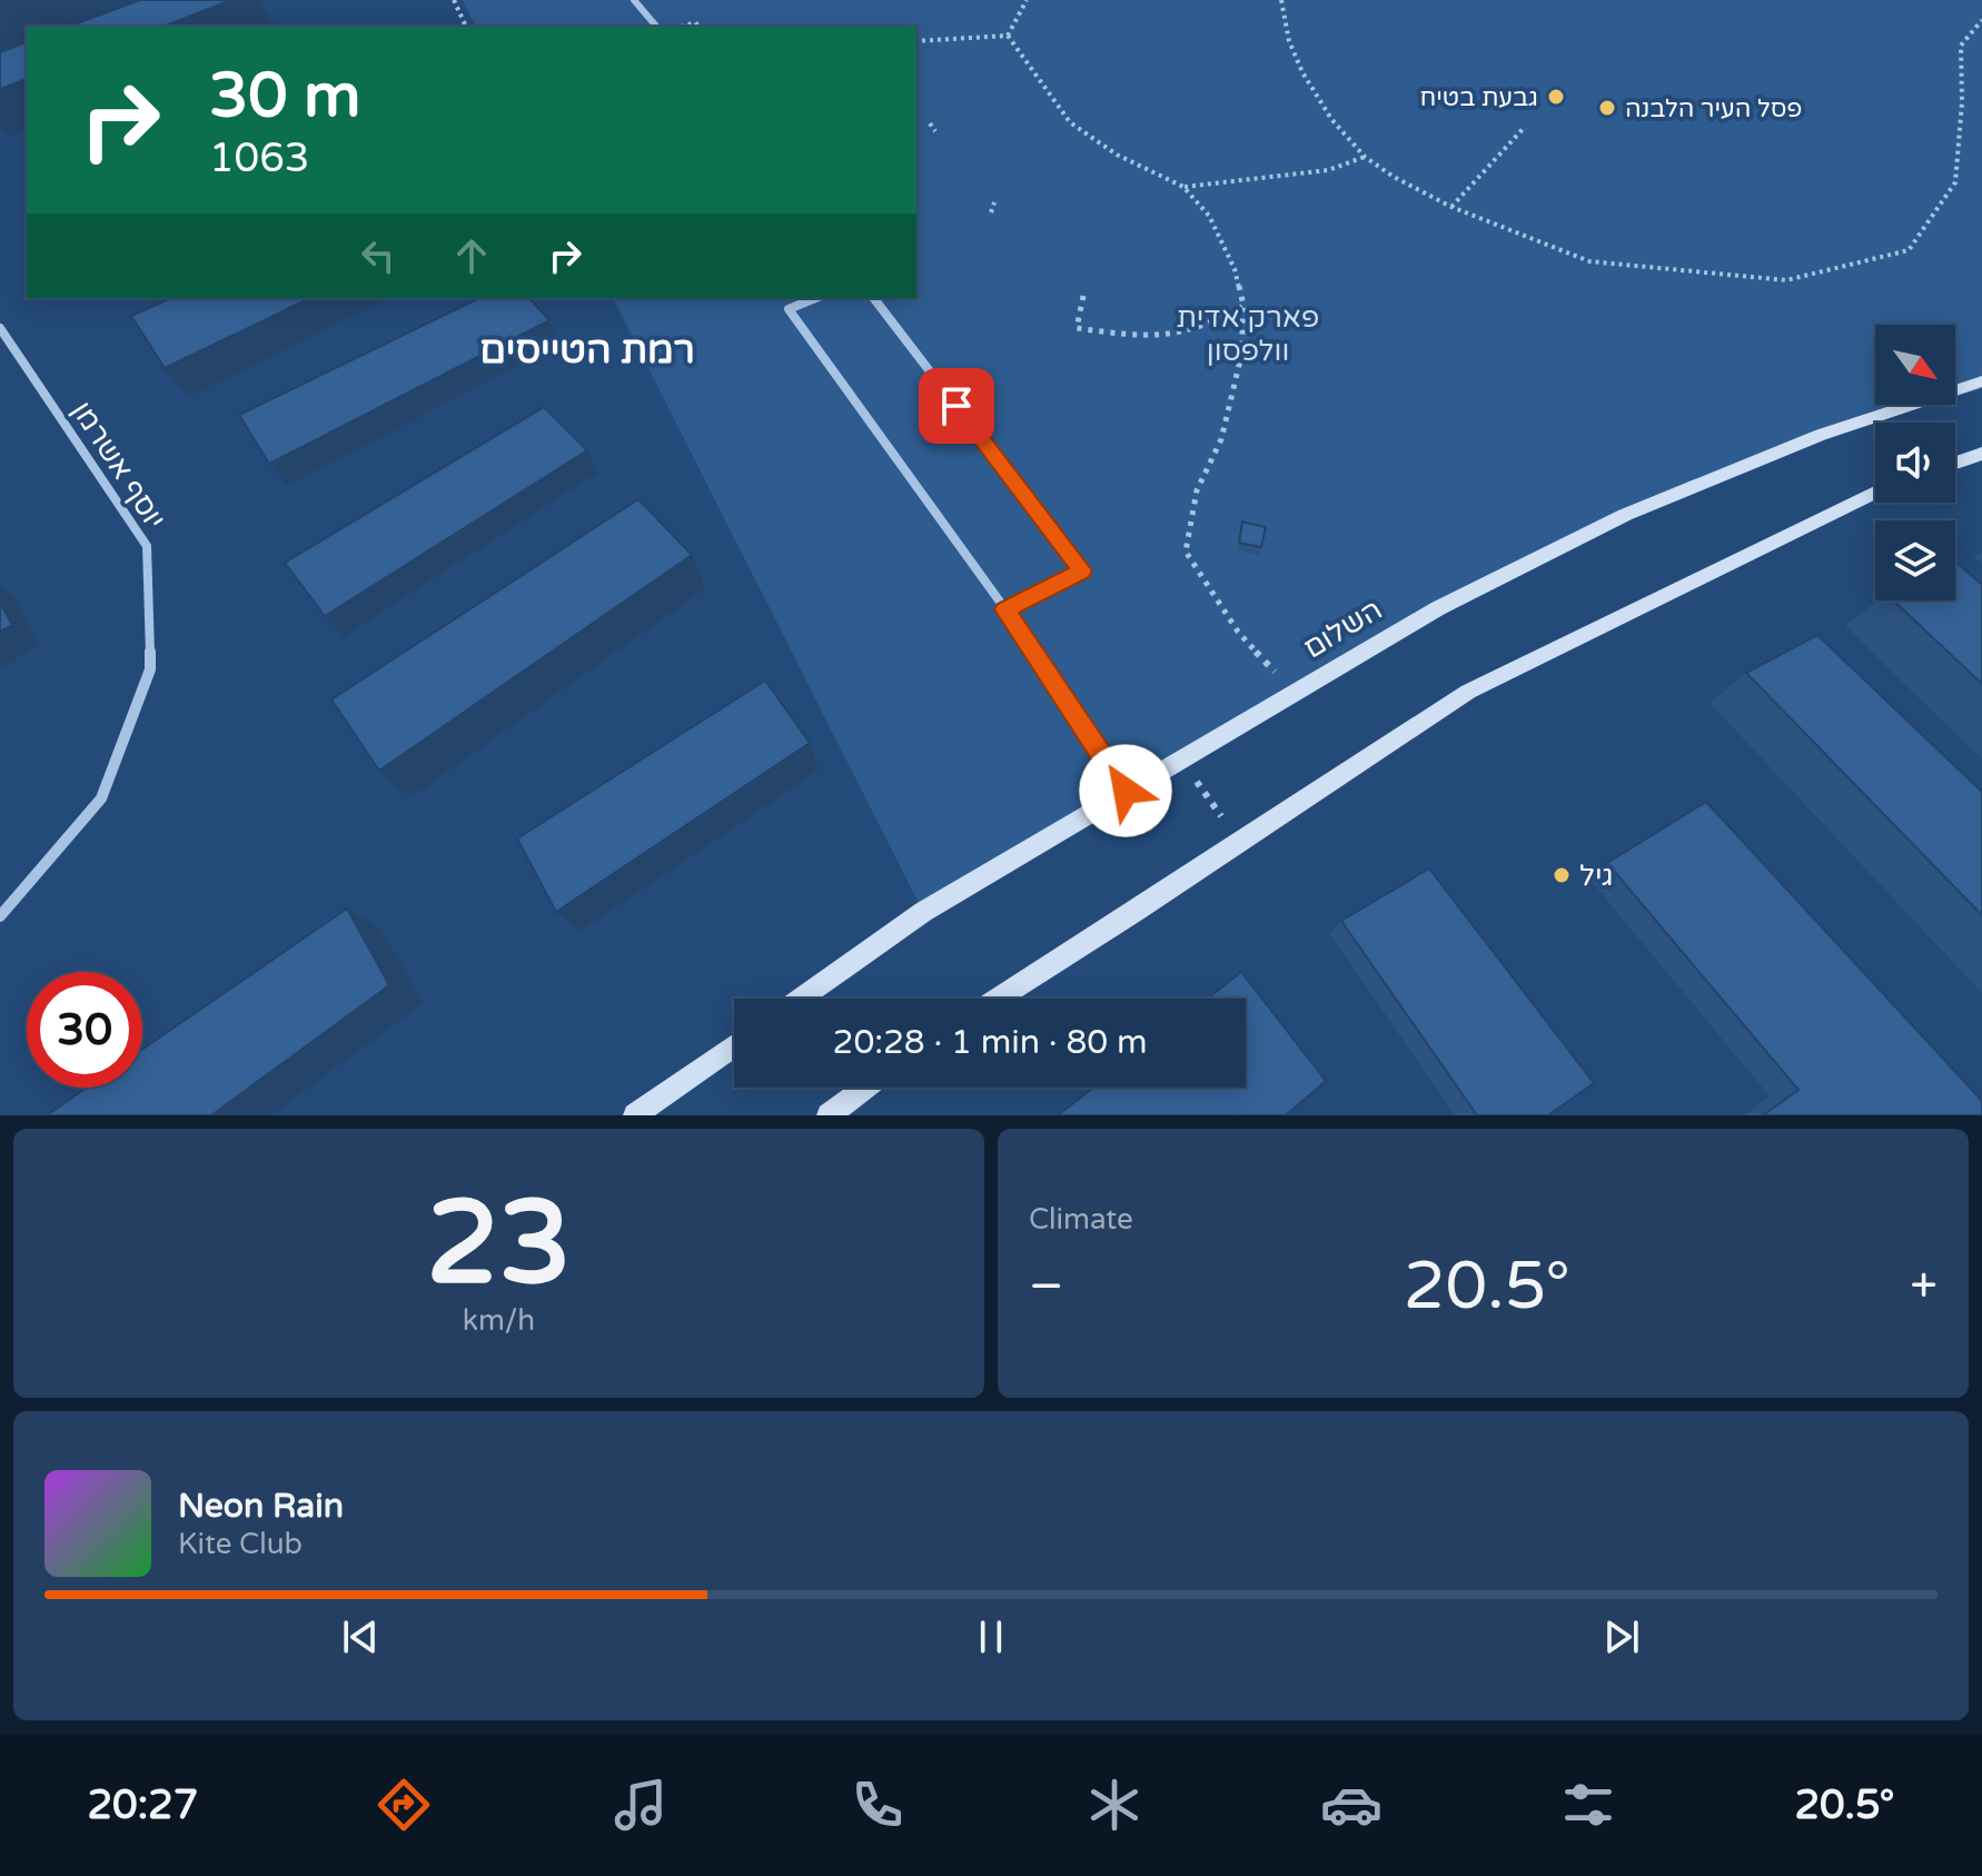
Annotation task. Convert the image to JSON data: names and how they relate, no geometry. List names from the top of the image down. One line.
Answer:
{"streets":{"main road":["השלום"],"street":["יוסף אשרמן"]},"districts":["רמת הטייסים"],"parks":["פארק אדית וולפסון"],"places":["גבעת בטיח","פסל העיר הלבנה","גיל"],"north":"bottom right","page":{"turn":["30 m","1063"],"limit":"30","trip":"20:28 · 1 min · 80 m","tile":[["23","km/h"],"Climate"],"heat":["−","20.5°","+"],"song":["Neon Rain","Kite Club"],"tabs":["20:27","20.5°"]}}
